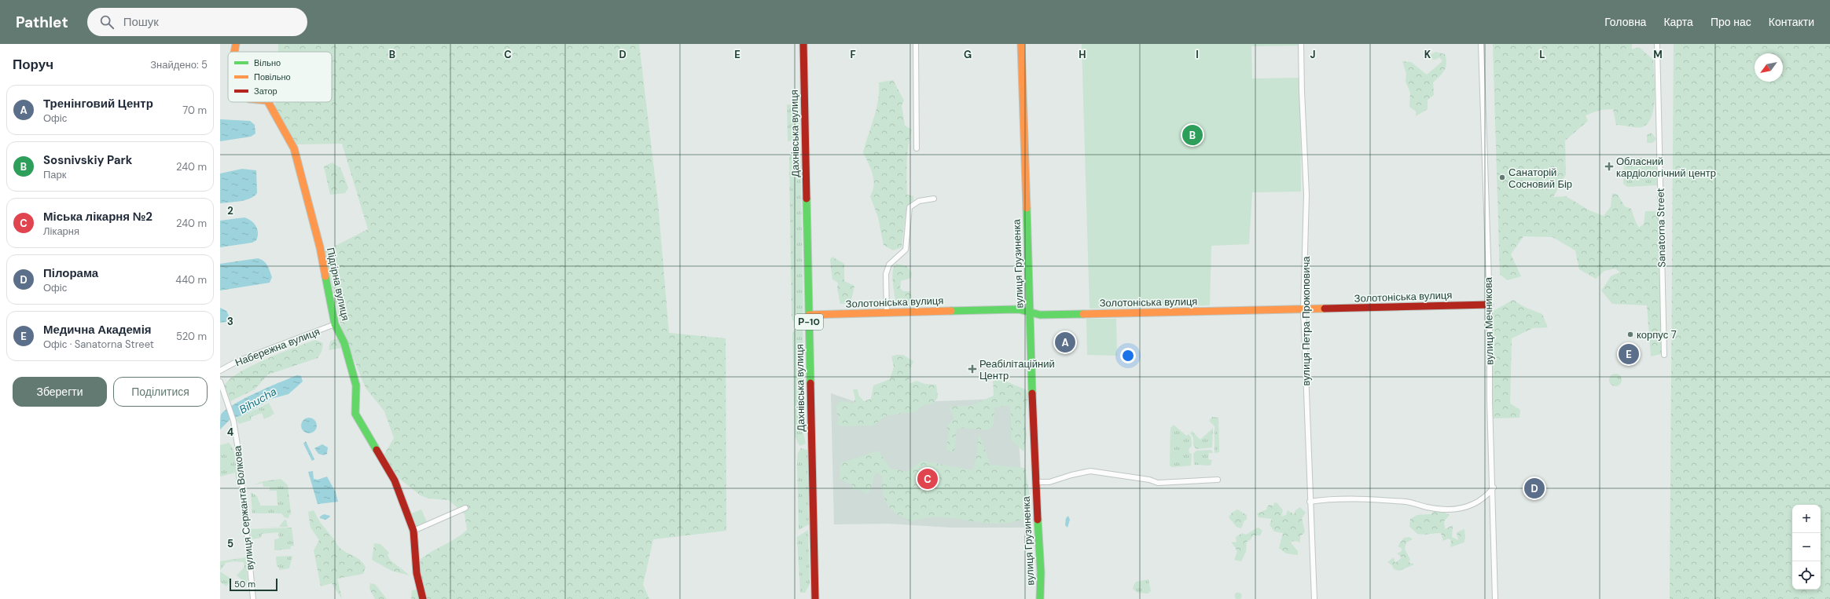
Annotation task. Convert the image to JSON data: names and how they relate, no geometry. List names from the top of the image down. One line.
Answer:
{"streets":{"street":["Дахнівська вулиця","Sanatorna Street","вулиця Грузиненка","Підгірна вулиця","Золотоніська вулиця","вулиця Петра Прокоповича","вулиця Мечникова","Р-10","Набережна вулиця","вулиця Сержанта Волкова"]},"crossings":[["Дахнівська вулиця","Золотоніська вулиця"],["вулиця Грузиненка","Золотоніська вулиця"],["Підгірна вулиця","Набережна вулиця"],["Золотоніська вулиця","вулиця Петра Прокоповича"],["Золотоніська вулиця","вулиця Мечникова"]],"water":["Bihucha"],"places":{"health":["Обласний кардіологічний центр","Реабілітаційний Центр"],"other":["Санаторій Сосновий Бір","корпус 7"]},"legend":["Вільно","Повільно","Затор"],"scale_bar":"50 m","north":"bottom left","page":{"header":"Pathlet","search":"Пошук","nav":["Головна","Карта","Про нас","Контакти"],"heading":["Поруч","Знайдено: 5"],"list":[{"mark":"A","name":"Тренінговий Центр","note":"Офіс","value":"70 m"},{"mark":"B","name":"Sosnivskiy Park","note":"Парк","value":"240 m"},{"mark":"C","name":"Міська лікарня №2","note":"Лікарня","value":"240 m"},{"mark":"D","name":"Пілорама","note":"Офіс","value":"440 m"},{"mark":"E","name":"Медична Академія","note":"Офіс · Sanatorna Street","value":"520 m"}],"pins":["B","A","E","C","D"],"buttons":["Зберегти","Поділитися"],"map_buttons":["+","−"],"scale":"50 m"},"grid":{"columns":["B","C","D","E","F","G","H","I","J","K","L","M"],"rows":["2","3","4","5"]}}
